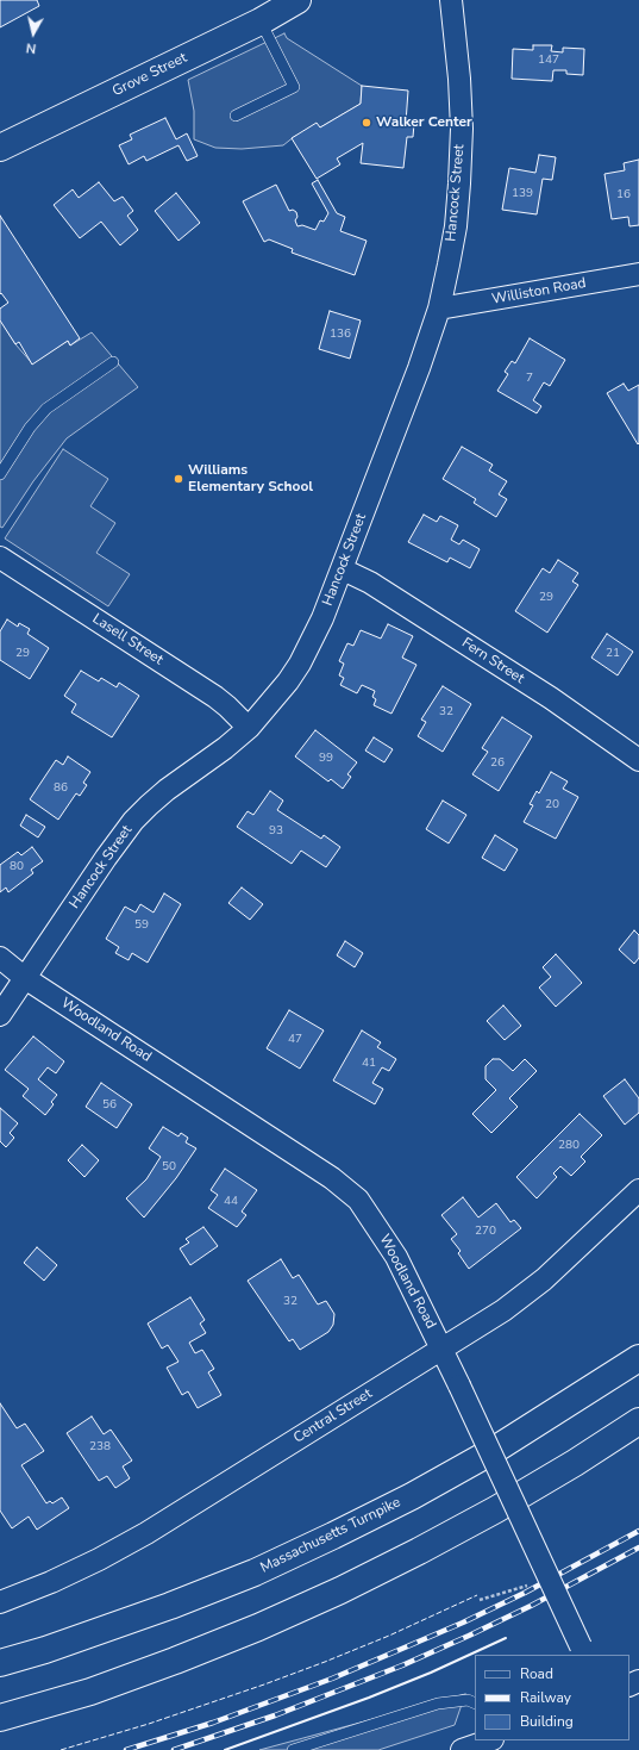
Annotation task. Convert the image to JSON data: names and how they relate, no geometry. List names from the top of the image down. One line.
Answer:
{"streets":{"main road":["Grove Street","Massachusetts Turnpike"],"street":["Hancock Street","Williston Road","Lasell Street","Fern Street","Woodland Road","Central Street"]},"crossings":[["Hancock Street","Williston Road"],["Hancock Street","Lasell Street"],["Hancock Street","Fern Street"],["Hancock Street","Woodland Road"],["Woodland Road","Central Street"]],"places":["Walker Center","Williams Elementary School"],"house_numbers":["147","139","16","136","7","29","29","21","32","99","26","86","20","93","80","59","47","41","56","280","50","44","270","32","238"],"legend":["Road","Railway","Building"],"north":"bottom"}
